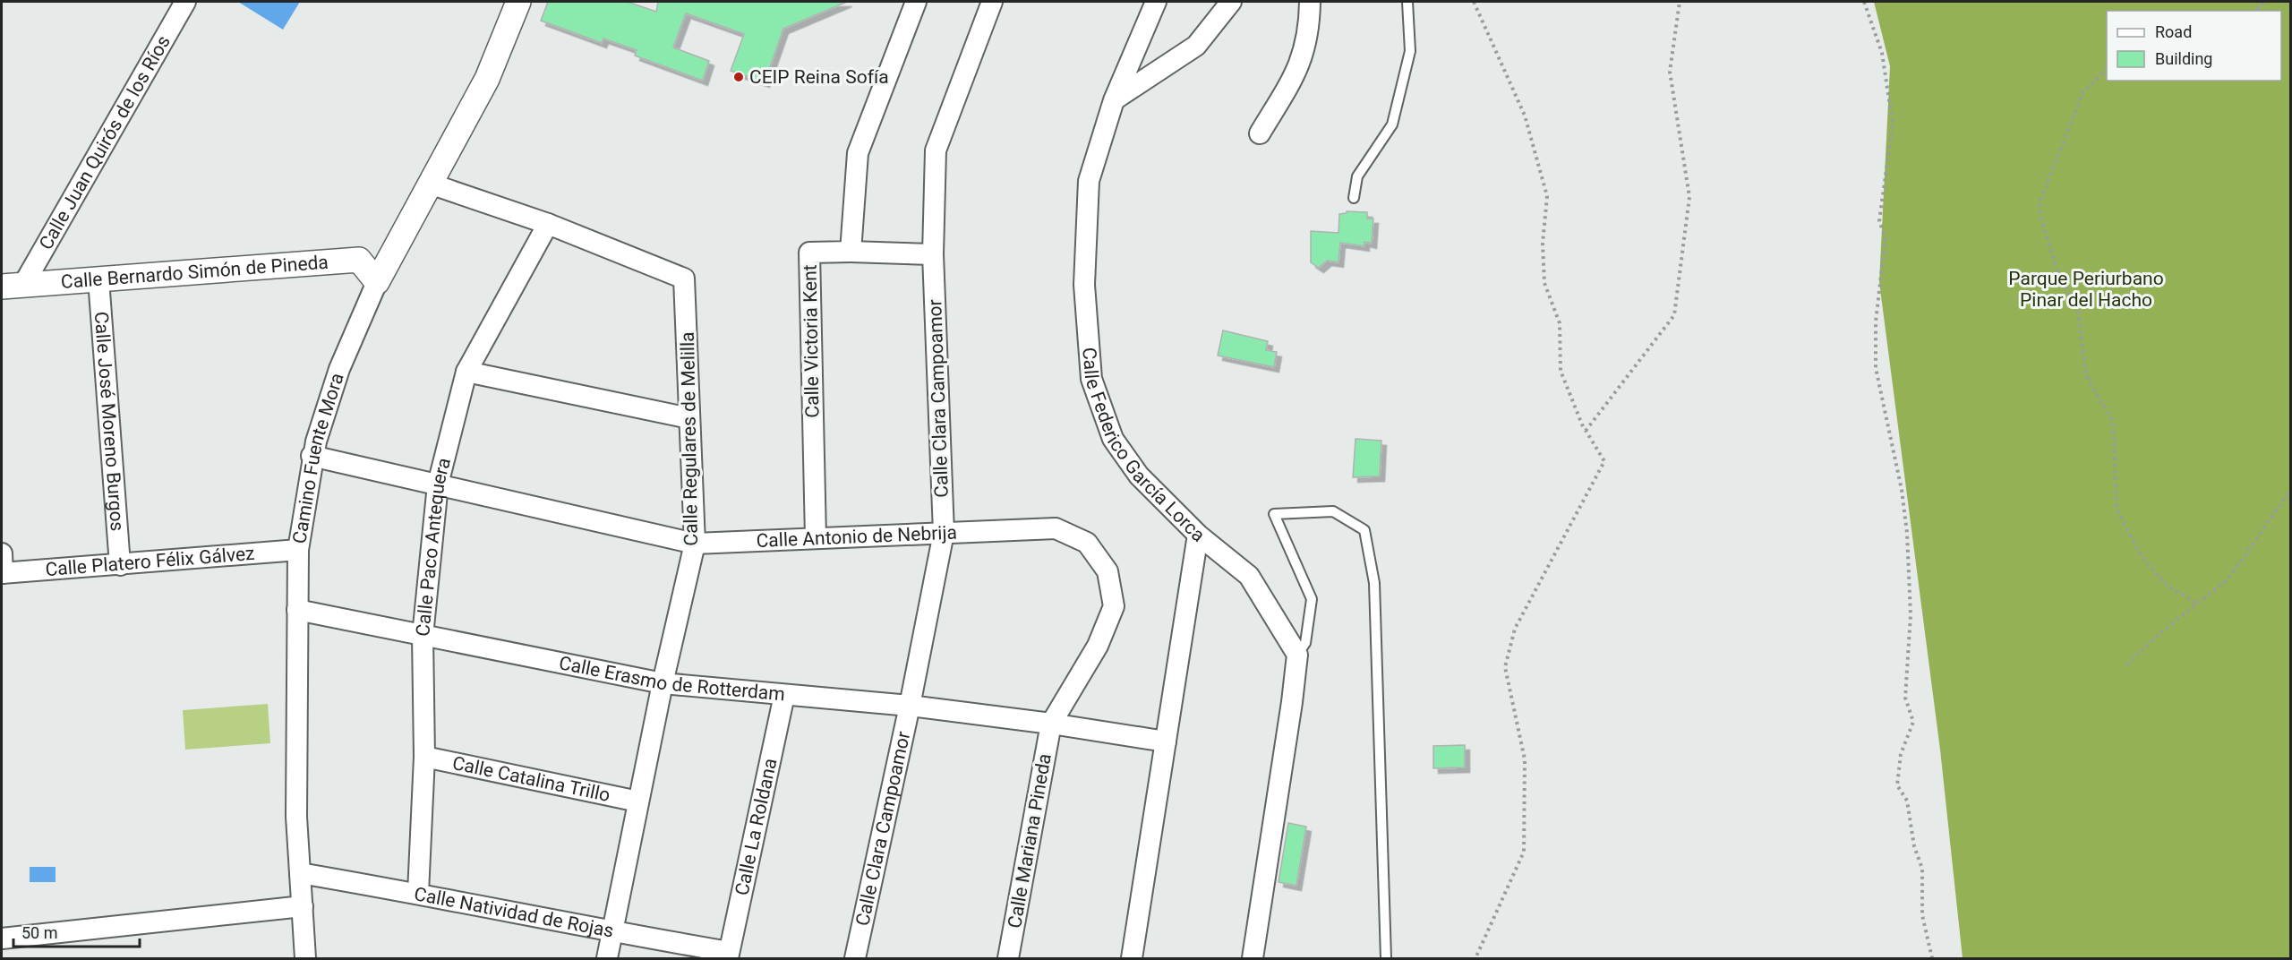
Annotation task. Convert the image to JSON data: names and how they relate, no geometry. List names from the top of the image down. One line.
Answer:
{"streets":{"street":["Calle Juan Quirós de los Ríos","Calle Bernardo Simón de Pineda","Calle Victoria Kent","Calle Clara Campoamor","Calle José Moreno Burgos","Calle Regulares de Melilla","Calle Federico García Lorca","Camino Fuente Mora","Calle Antonio de Nebrija","Calle Paco Antequera","Calle Platero Félix Gálvez","Calle Erasmo de Rotterdam","Calle Catalina Trillo","Calle La Roldana","Calle Mariana Pineda","Calle Natividad de Rojas"]},"crossings":[["Calle Juan Quirós de los Ríos","Calle Bernardo Simón de Pineda"],["Calle Bernardo Simón de Pineda","Calle José Moreno Burgos"],["Calle Bernardo Simón de Pineda","Camino Fuente Mora"],["Calle Victoria Kent","Calle Antonio de Nebrija"],["Calle Clara Campoamor","Calle Antonio de Nebrija"],["Calle Clara Campoamor","Calle Erasmo de Rotterdam"],["Calle José Moreno Burgos","Calle Platero Félix Gálvez"],["Calle Regulares de Melilla","Camino Fuente Mora"],["Calle Regulares de Melilla","Calle Antonio de Nebrija"],["Calle Regulares de Melilla","Calle Paco Antequera"],["Calle Regulares de Melilla","Calle Erasmo de Rotterdam"],["Calle Regulares de Melilla","Calle Catalina Trillo"],["Calle Regulares de Melilla","Calle Natividad de Rojas"],["Camino Fuente Mora","Calle Antonio de Nebrija"],["Camino Fuente Mora","Calle Platero Félix Gálvez"],["Camino Fuente Mora","Calle Erasmo de Rotterdam"],["Camino Fuente Mora","Calle Natividad de Rojas"],["Calle Antonio de Nebrija","Calle Paco Antequera"],["Calle Antonio de Nebrija","Calle Erasmo de Rotterdam"],["Calle Antonio de Nebrija","Calle Mariana Pineda"],["Calle Paco Antequera","Calle Erasmo de Rotterdam"],["Calle Paco Antequera","Calle Catalina Trillo"],["Calle Paco Antequera","Calle Natividad de Rojas"],["Calle Erasmo de Rotterdam","Calle La Roldana"],["Calle Erasmo de Rotterdam","Calle Mariana Pineda"],["Calle La Roldana","Calle Natividad de Rojas"]],"parks":["Parque Periurbano Pinar del Hacho"],"places":["CEIP Reina Sofía"],"legend":["Road","Building"],"scale_bar":"50 m"}
